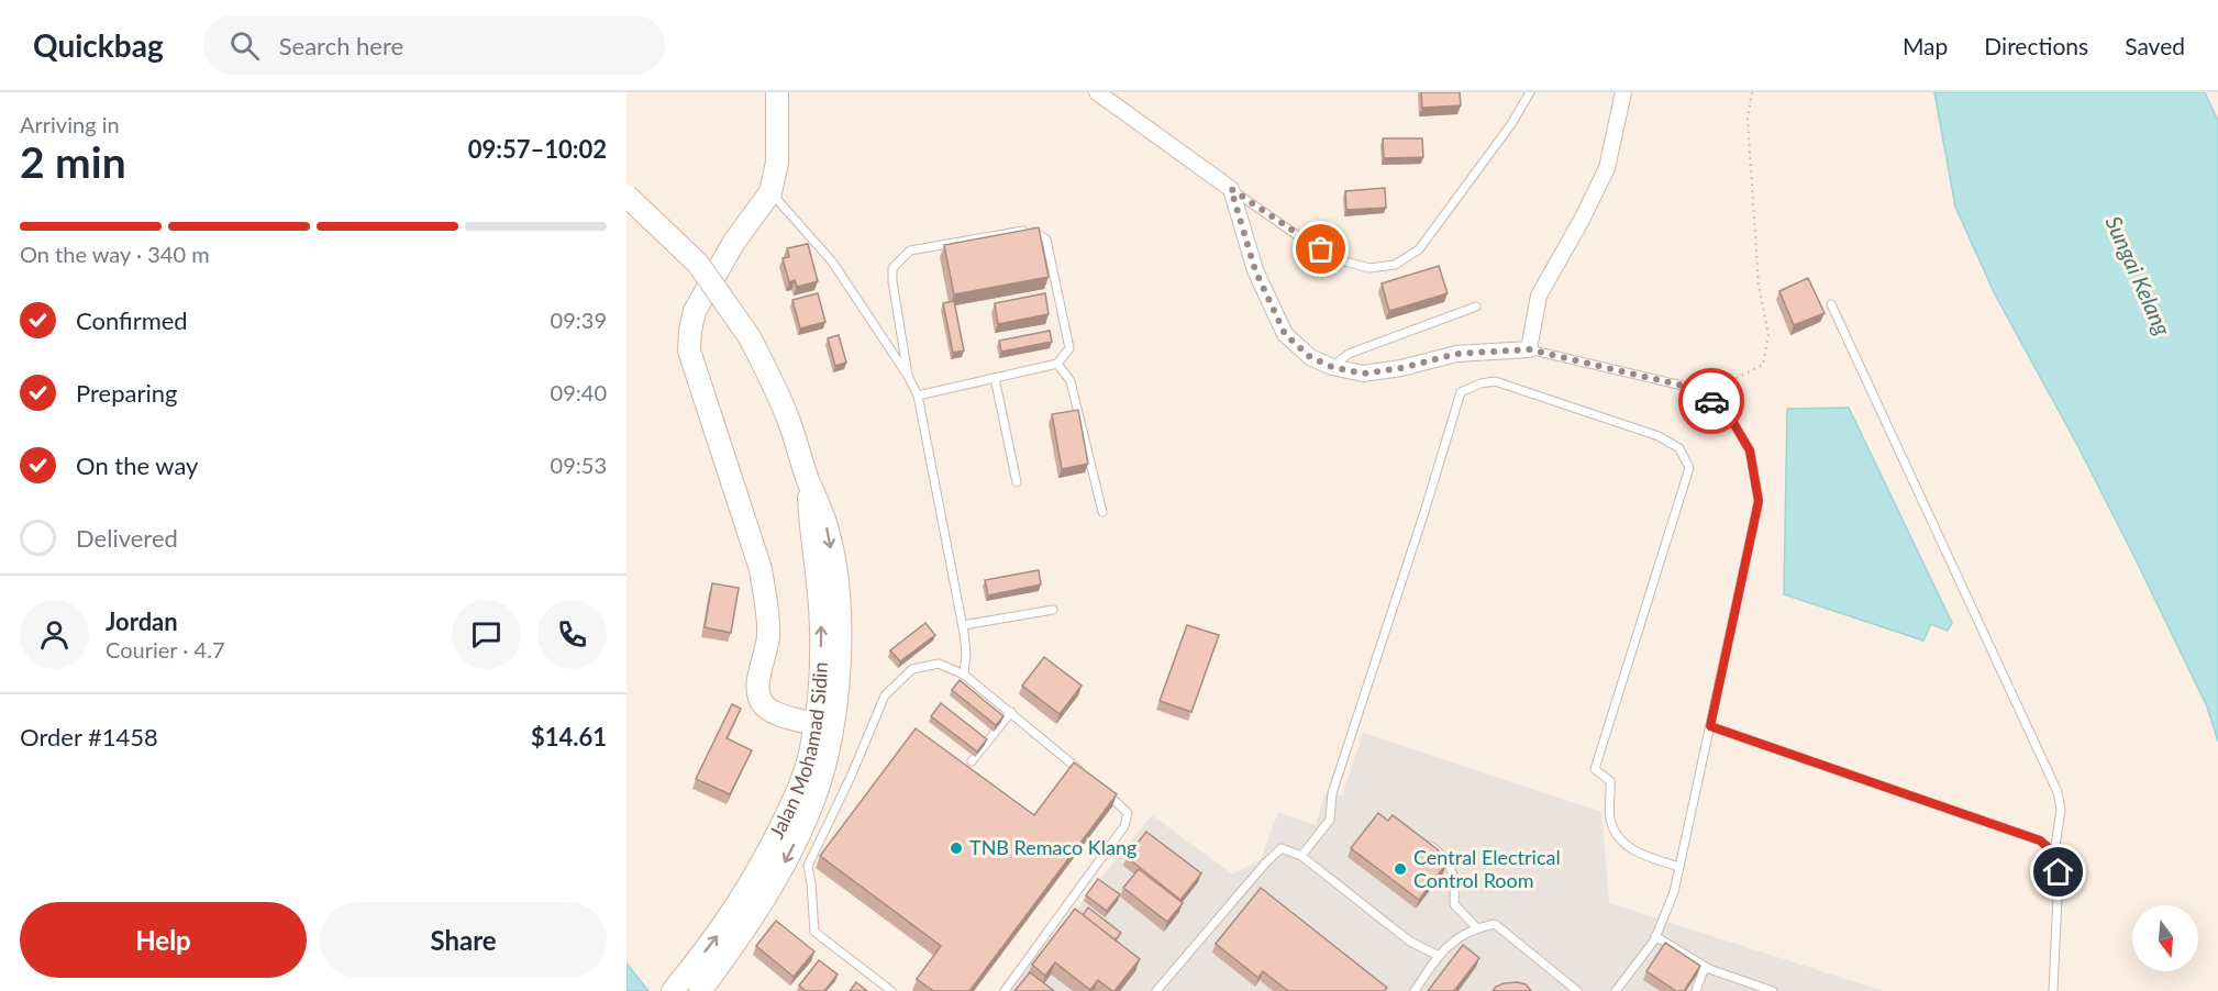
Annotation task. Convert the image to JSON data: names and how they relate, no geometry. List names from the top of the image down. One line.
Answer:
{"streets":{"main road":["Jalan Mohamad Sidin"]},"water":["Sungai Kelang"],"places":["TNB Remaco Klang","Central Electrical Control Room"],"north":"bottom","page":{"header":"Quickbag","search":"Search here","nav":["Map","Directions","Saved"],"heading":["2 min","Arriving in","09:57–10:02"],"panel":["Jordan","Courier · 4.7","Order #1458","$14.61"],"bar":"On the way · 340 m","list":[["Confirmed","09:39"],["Preparing","09:40"],["On the way","09:53"],"Delivered"],"buttons":["Help","Share"]}}
